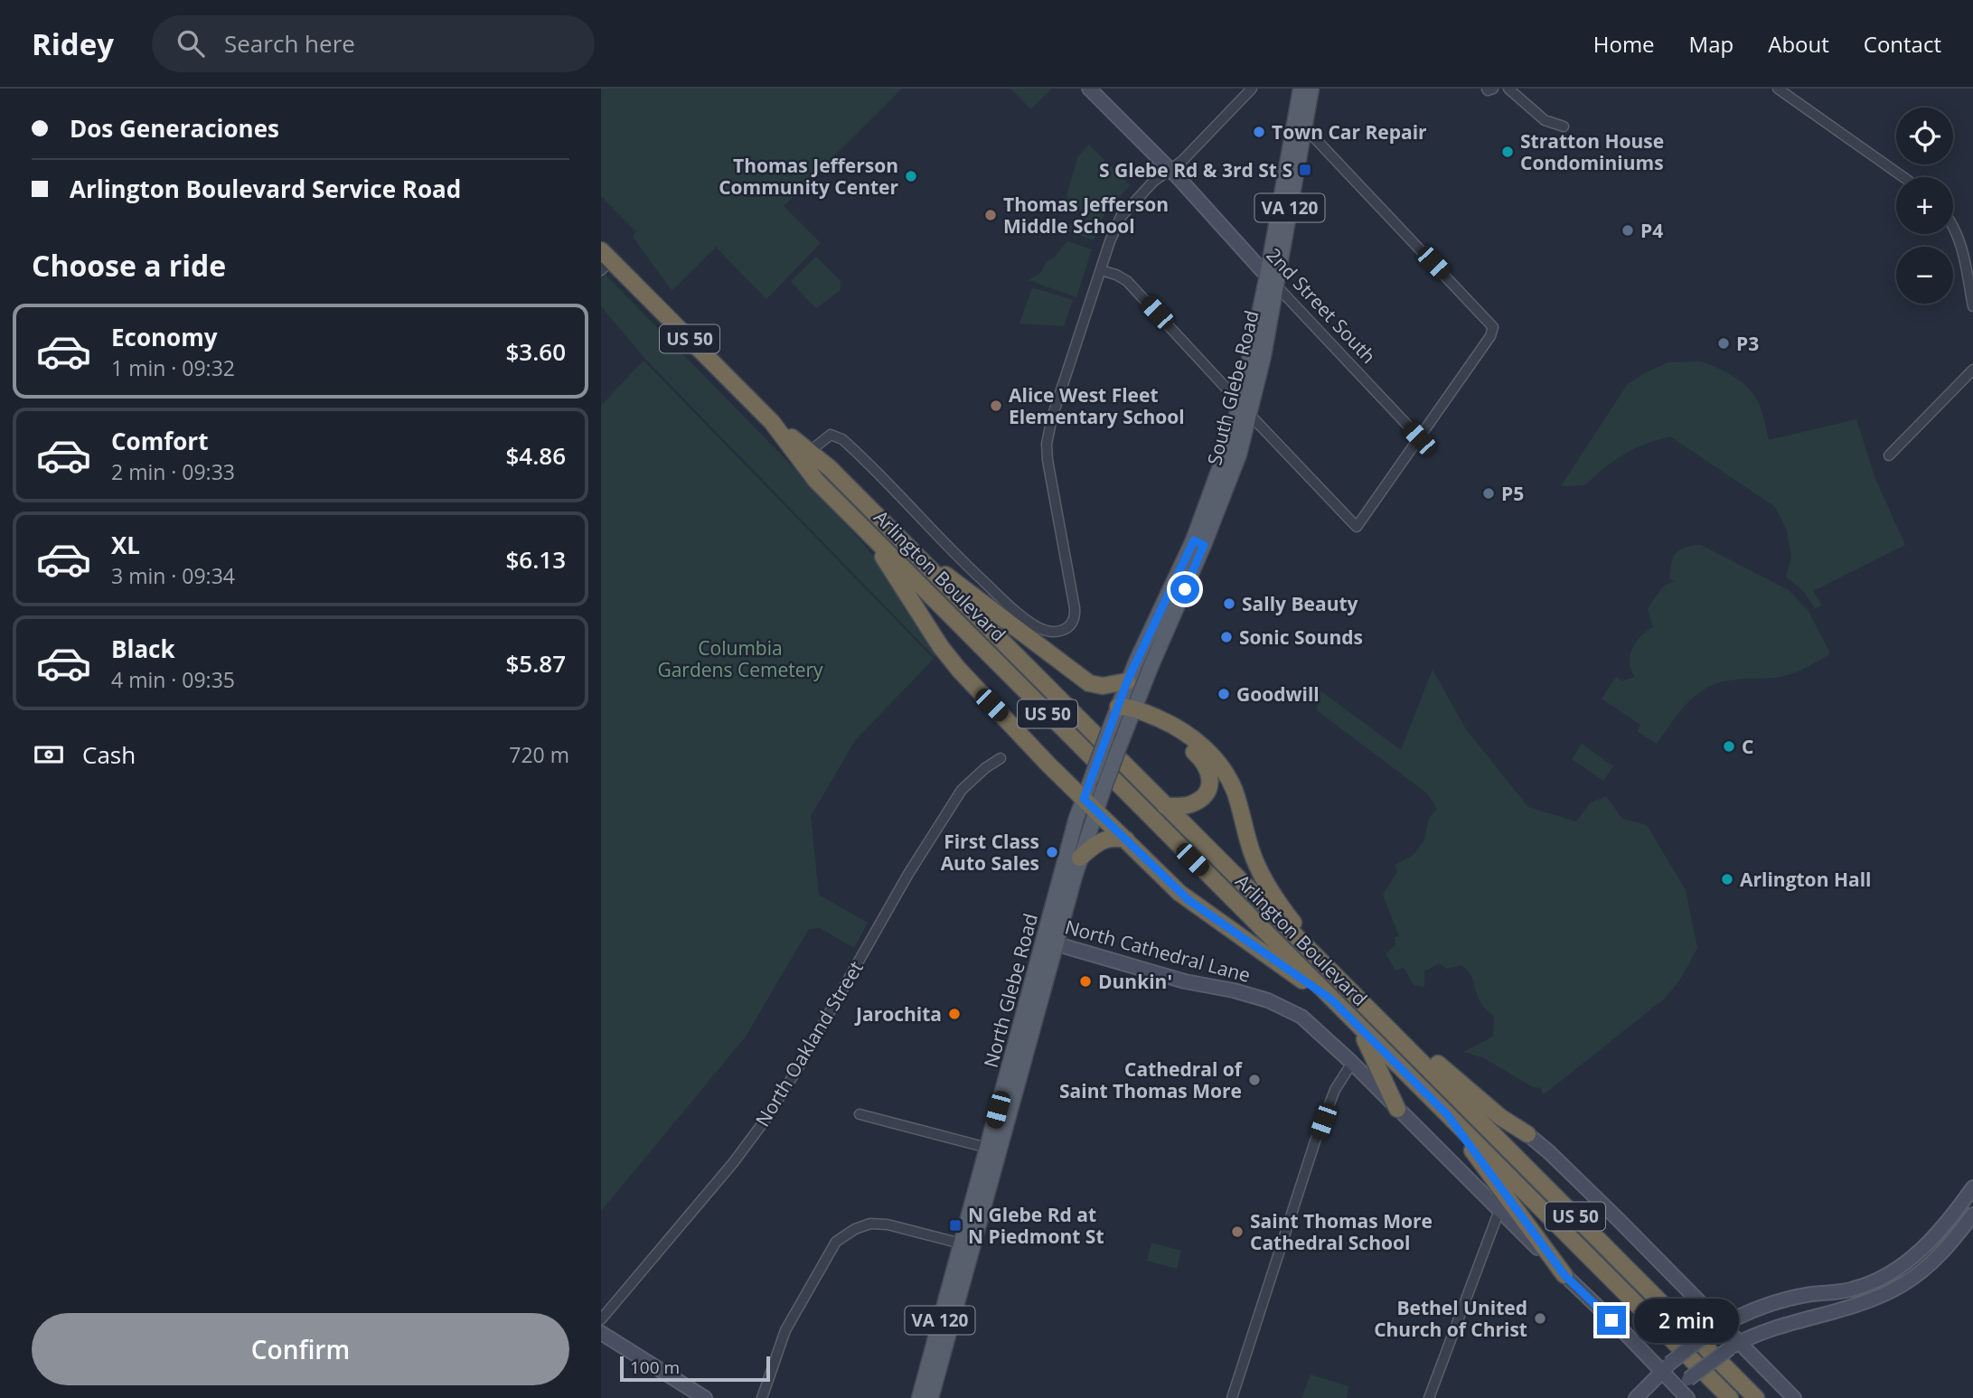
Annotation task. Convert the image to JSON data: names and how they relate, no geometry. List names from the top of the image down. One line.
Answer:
{"streets":{"highway":["US 50","Arlington Boulevard"],"main road":["VA 120","2nd Street South","South Glebe Road","North Cathedral Lane","North Glebe Road"],"street":["North Oakland Street"]},"crossings":[["2nd Street South","South Glebe Road"],["South Glebe Road","North Glebe Road"],["North Cathedral Lane","North Glebe Road"]],"parks":["Columbia Gardens Cemetery"],"places":{"other":["Town Car Repair","Stratton House Condominiums","Thomas Jefferson Community Center","Thomas Jefferson Middle School","P4","P3","Alice West Fleet Elementary School","P5","Sally Beauty","Sonic Sounds","Goodwill","C","First Class Auto Sales","Arlington Hall","Dunkin'","Jarochita","Cathedral of Saint Thomas More","Saint Thomas More Cathedral School","Bethel United Church of Christ"],"transit":["S Glebe Rd & 3rd St S","N Glebe Rd at N Piedmont St"]},"scale_bar":"100 m","page":{"header":"Ridey","search":"Search here","nav":["Home","Map","About","Contact"],"banner":["Dos Generaciones","Arlington Boulevard Service Road"],"map_buttons":["+","−"],"heading":"Choose a ride","list":[{"name":"Economy","note":"1 min · 09:32","value":"$3.60"},{"name":"Comfort","note":"2 min · 09:33","value":"$4.86"},{"name":"XL","note":"3 min · 09:34","value":"$6.13"},{"name":"Black","note":"4 min · 09:35","value":"$5.87"}],"pay":["Cash","720 m"],"bubble":"2 min","buttons":"Confirm","scale":"100 m"}}
